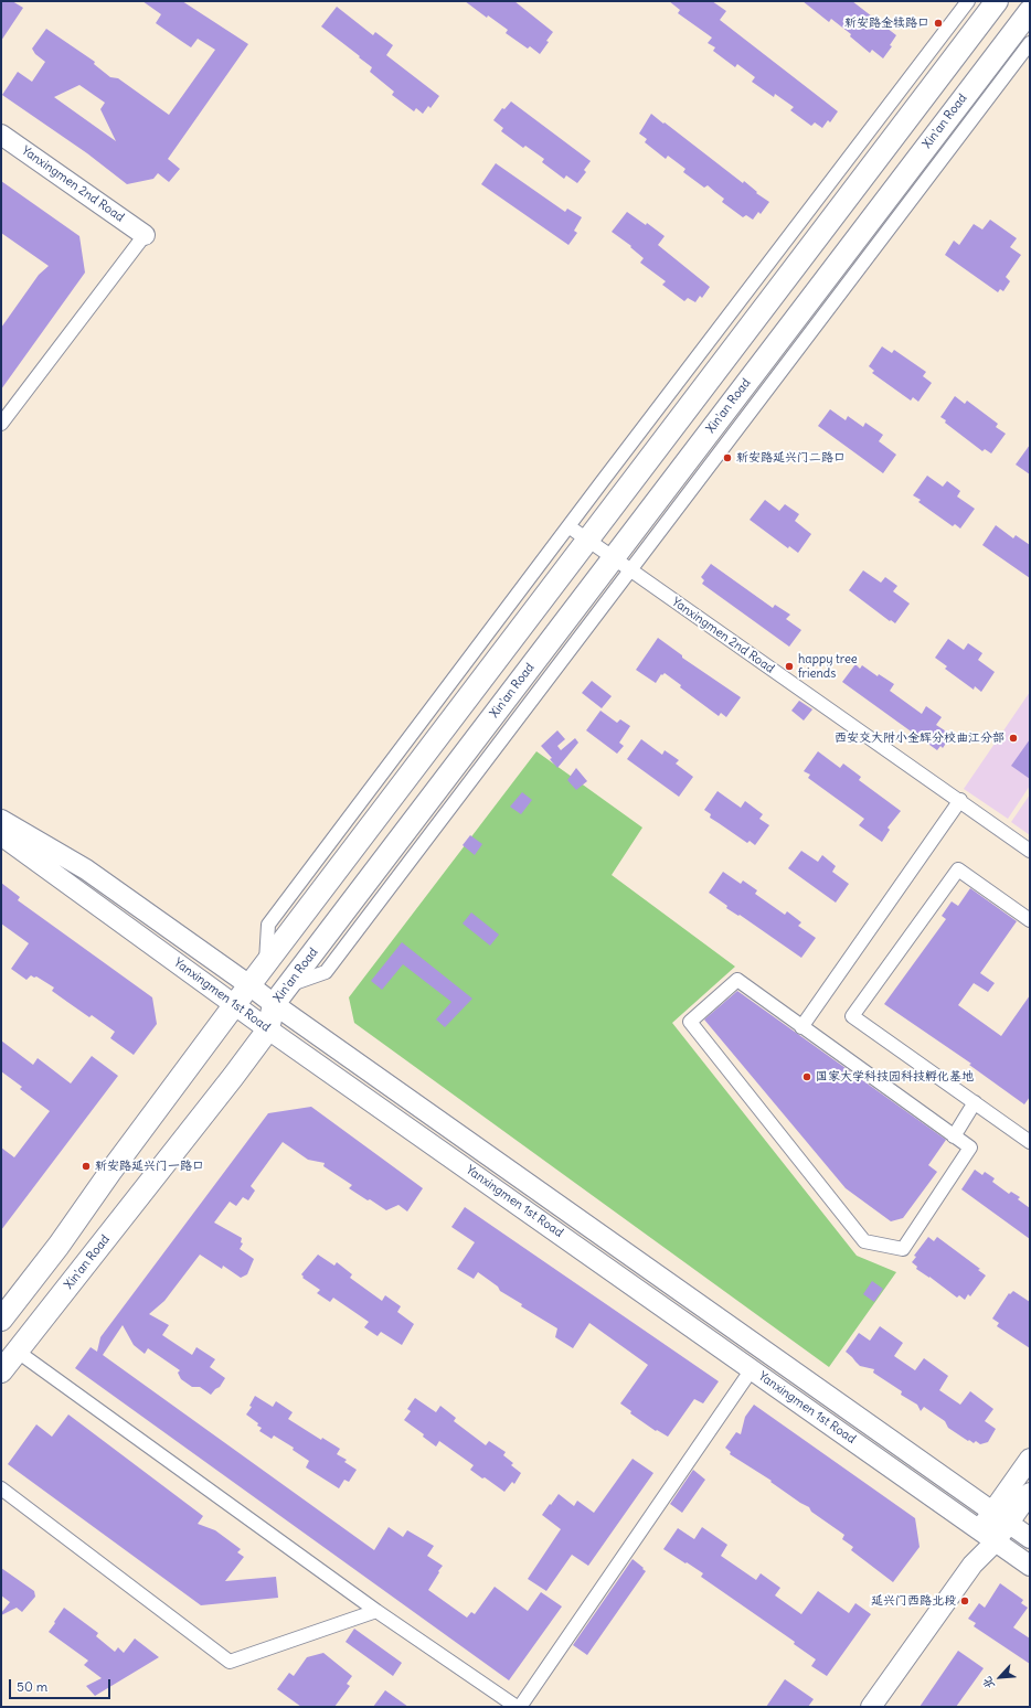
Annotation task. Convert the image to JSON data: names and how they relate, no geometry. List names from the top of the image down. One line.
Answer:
{"streets":{"main road":["Xin'an Road"],"street":["Yanxingmen 2nd Road","Yanxingmen 1st Road"]},"crossings":[["Xin'an Road","Yanxingmen 2nd Road"],["Xin'an Road","Yanxingmen 1st Road"]],"places":["新安路金犊路口","新安路延兴门二路口","happy tree friends","西安交大附小金辉分校曲江分部","国家大学科技园科技孵化基地","新安路延兴门一路口","延兴门西路北段"],"scale_bar":"50 m","north":"bottom left"}
